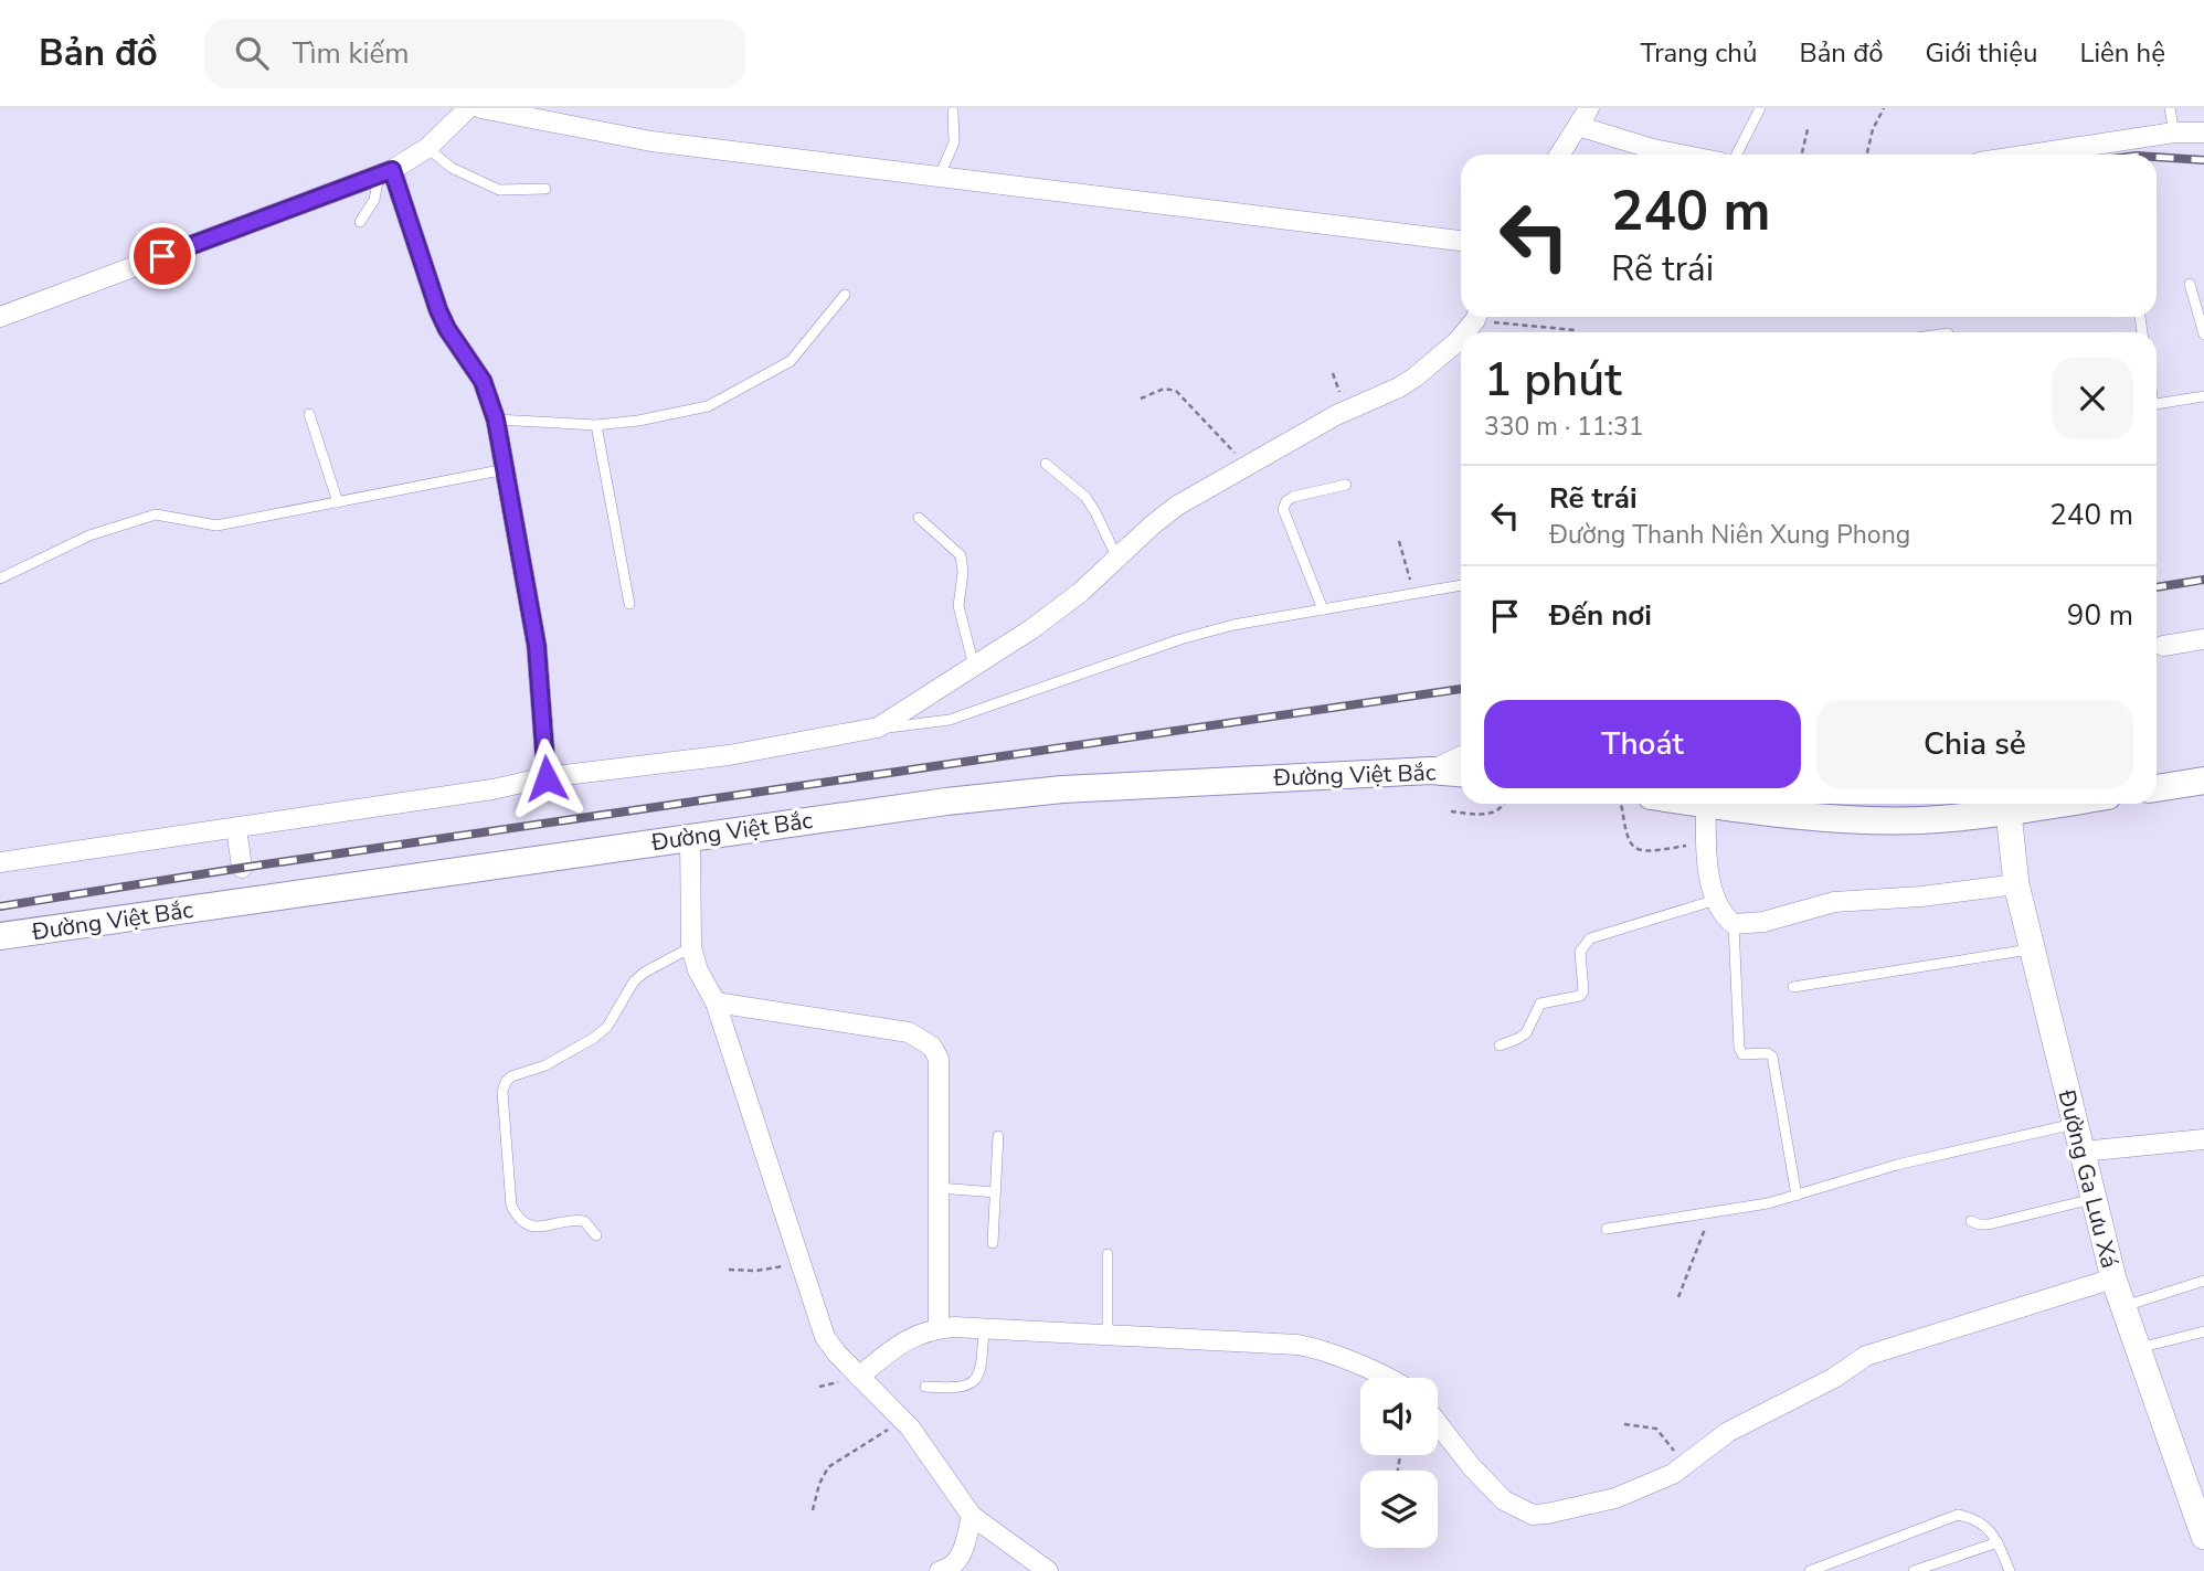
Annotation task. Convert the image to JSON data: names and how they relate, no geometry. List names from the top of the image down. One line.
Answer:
{"streets":{"main road":["Đường Việt Bắc"],"street":["Đường Ga Lưu Xá"]},"page":{"header":"Bản đồ","search":"Tìm kiếm","nav":["Trang chủ","Bản đồ","Giới thiệu","Liên hệ"],"turn":["240 m","Rẽ trái"],"heading":["1 phút","330 m · 11:31"],"list":[{"name":"Rẽ trái","note":"Đường Thanh Niên Xung Phong","value":"240 m"},{"name":"Đến nơi","value":"90 m"}],"buttons":["Thoát","Chia sẻ"]}}
